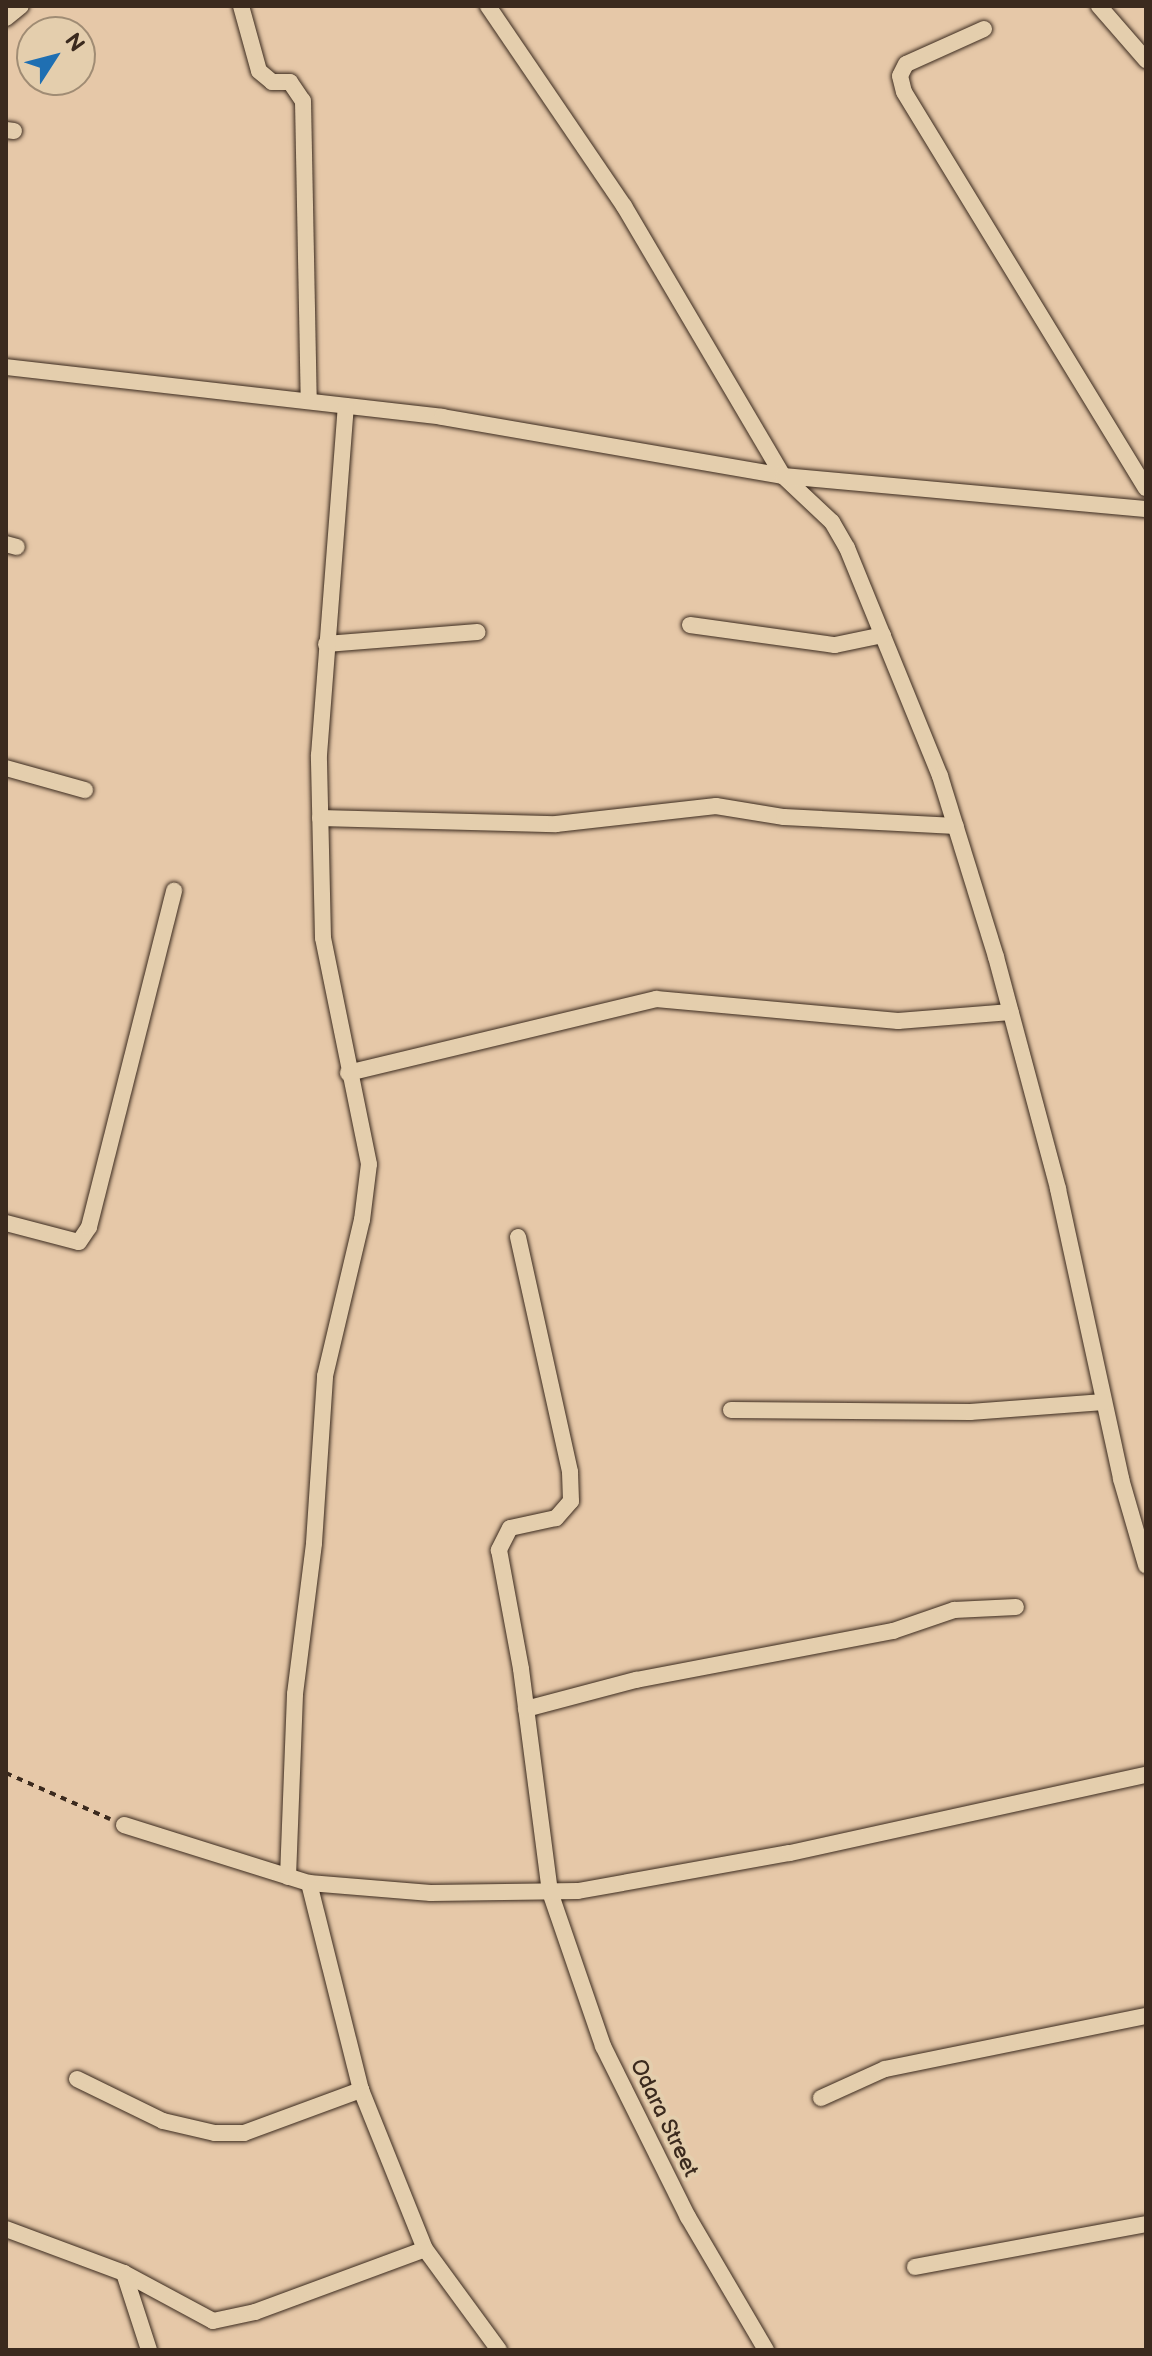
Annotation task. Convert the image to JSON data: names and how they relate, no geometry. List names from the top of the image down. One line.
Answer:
{"streets":{"street":["Odara Street"]},"north":"top right"}
